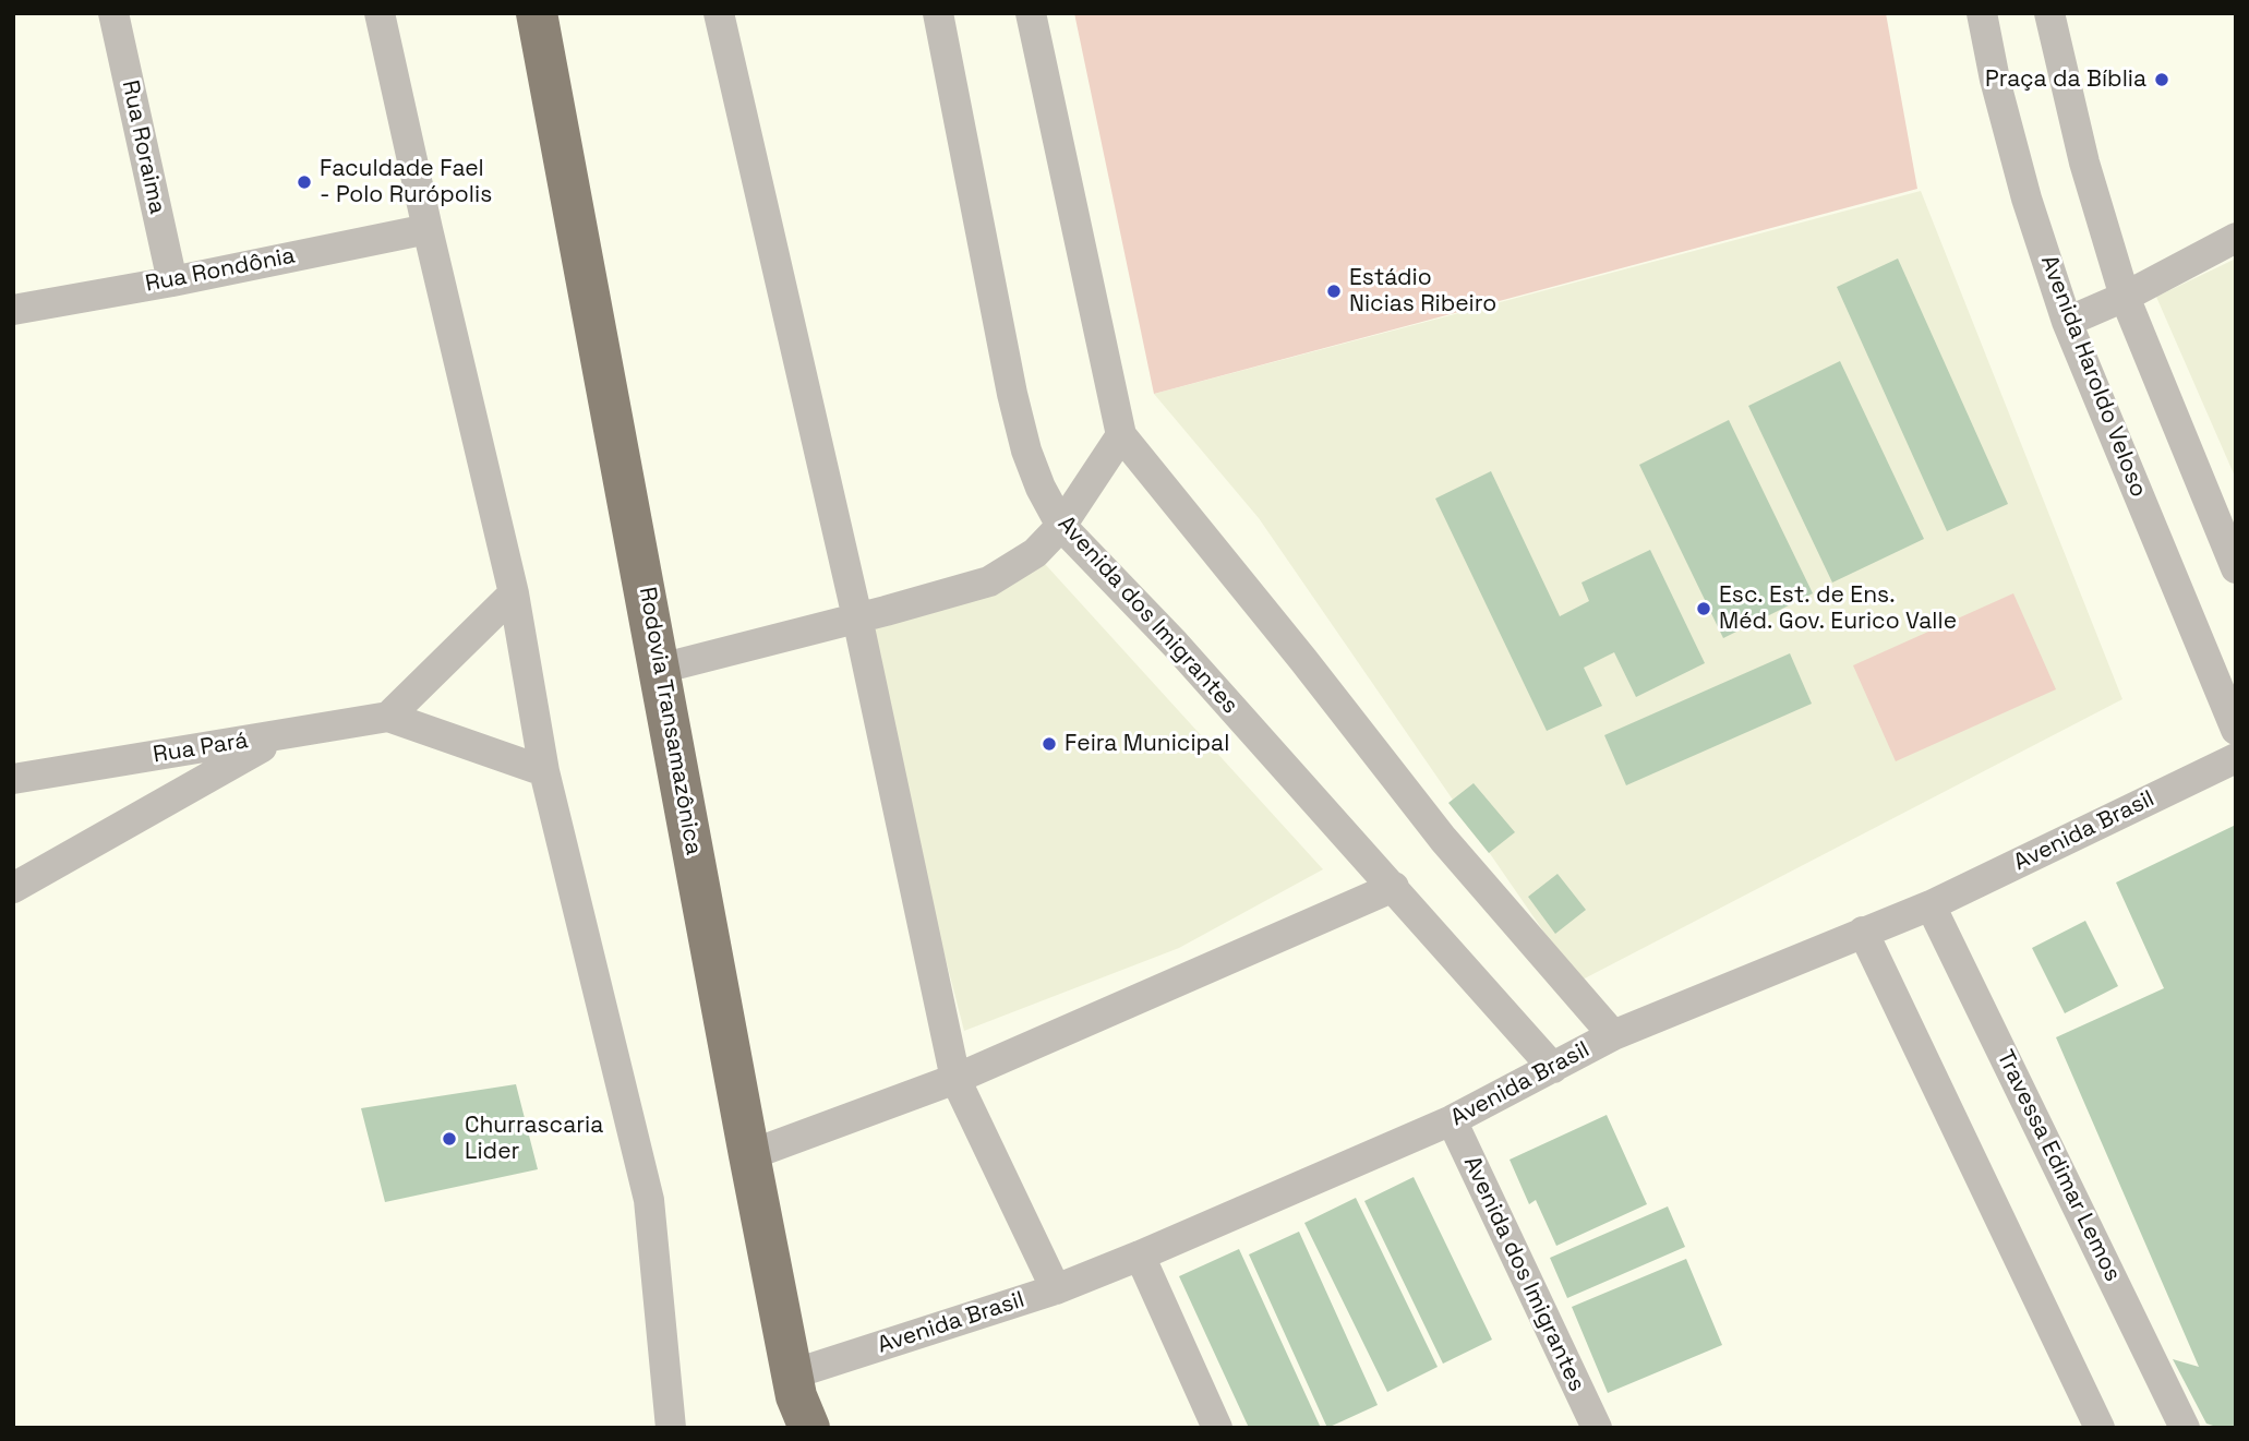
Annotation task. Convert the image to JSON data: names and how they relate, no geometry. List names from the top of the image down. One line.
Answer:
{"streets":{"highway":["Rodovia Transamazônica"],"street":["Rua Roraima","Rua Rondônia","Avenida Haroldo Veloso","Avenida dos Imigrantes","Rua Pará","Avenida Brasil","Travessa Edimar Lemos"]},"crossings":[["Rua Roraima","Rua Rondônia"],["Avenida dos Imigrantes","Avenida Brasil"],["Rodovia Transamazônica","Avenida Brasil"],["Avenida Brasil","Travessa Edimar Lemos"]],"places":["Praça da Bíblia","Faculdade Fael - Polo Rurópolis","Estádio Nicias Ribeiro","Esc. Est. de Ens. Méd. Gov. Eurico Valle","Feira Municipal","Churrascaria Lider"]}
